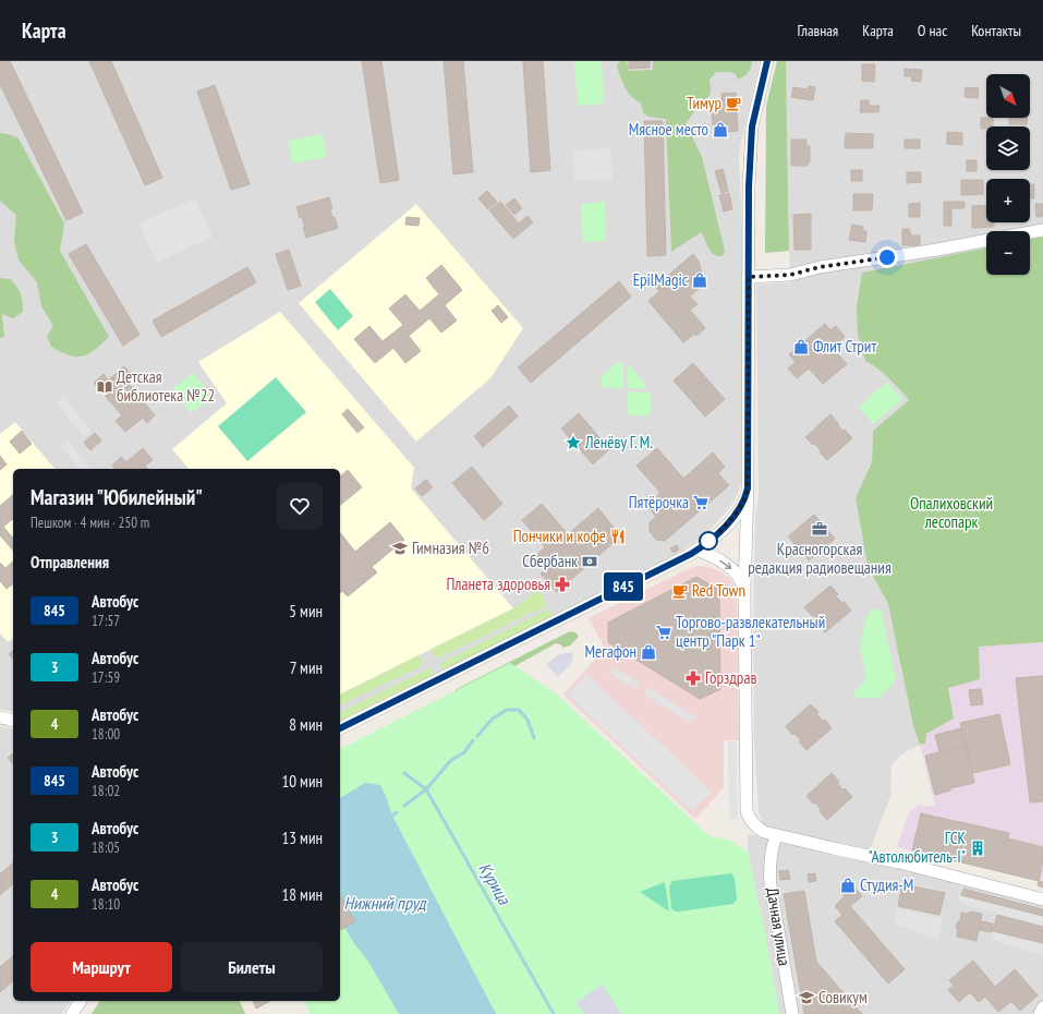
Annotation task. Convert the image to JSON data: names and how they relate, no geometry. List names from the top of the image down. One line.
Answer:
{"streets":{"street":["Дачная улица"]},"water":["Курица","Нижний пруд"],"parks":["Опалиховский лесопарк"],"places":{"cafe":["Тимур","Red Town"],"shop":["Мясное место","EpilMagic","Флит Стрит","Мегафон","Студия-М"],"library":["Детская библиотека №22"],"place":["Ленёву Г. М."],"supermarket":["Пятёрочка","Торгово-развлекательный центр \"Парк 1\""],"office":["Красногорская редакция радиовещания"],"restaurant":["Пончики и кофе"],"school or university":["Гимназия №6","Совикум"],"bank":["Сбербанк"],"pharmacy":["Планета здоровья","Горздрав"],"building":["ГСК \"Автолюбитель-I\""]},"lines":["bus line 845"],"north":"bottom right","page":{"header":"Карта","nav":["Главная","Карта","О нас","Контакты"],"on_map":"845","map_buttons":["+","−"],"heading":[["Магазин \"Юбилейный\"","Пешком · 4 мин · 250 m"],"Отправления"],"list":[{"mark":"845","name":"Автобус","note":"17:57","value":"5 мин"},{"mark":"3","name":"Автобус","note":"17:59","value":"7 мин"},{"mark":"4","name":"Автобус","note":"18:00","value":"8 мин"},{"mark":"845","name":"Автобус","note":"18:02","value":"10 мин"},{"mark":"3","name":"Автобус","note":"18:05","value":"13 мин"},{"mark":"4","name":"Автобус","note":"18:10","value":"18 мин"}],"buttons":["Маршрут","Билеты"]}}
